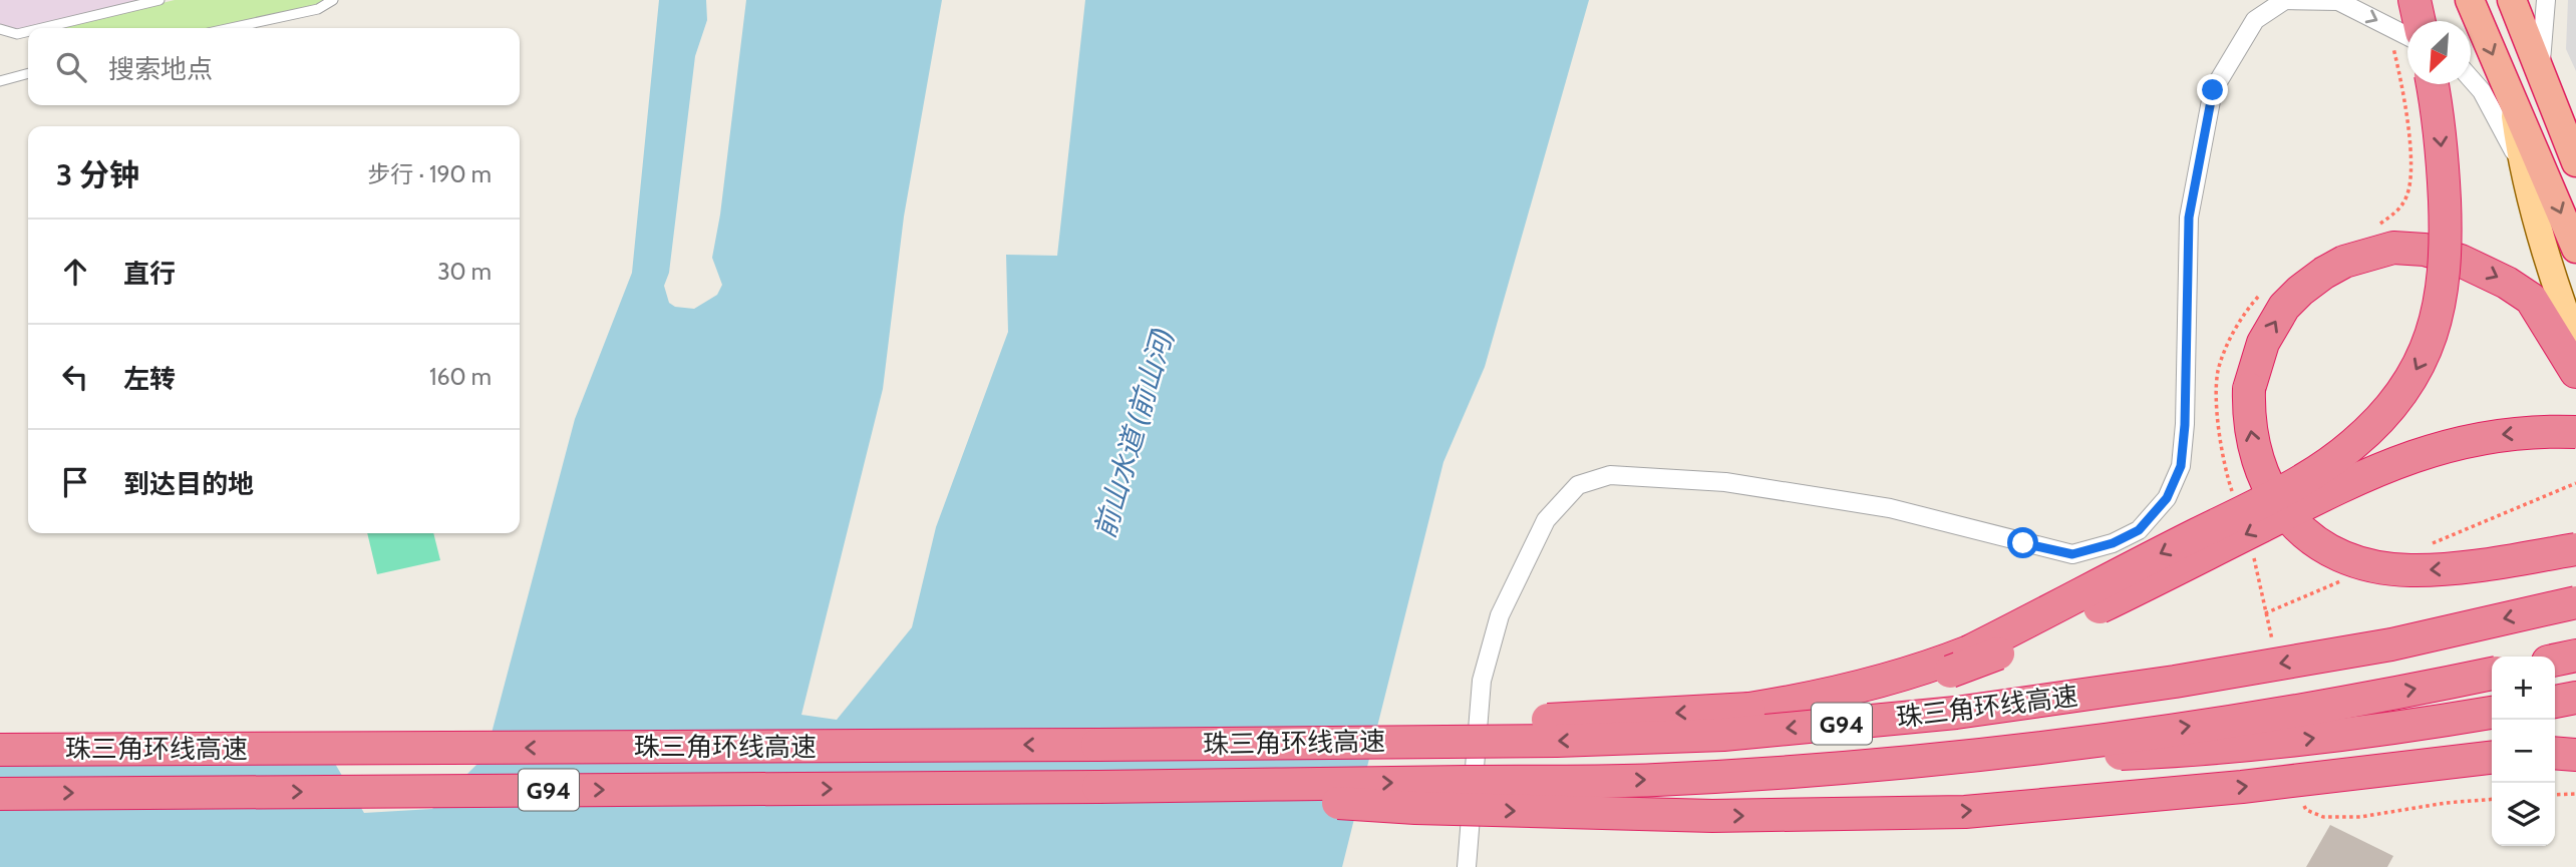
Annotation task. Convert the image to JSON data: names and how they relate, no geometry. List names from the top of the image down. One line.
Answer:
{"streets":{"highway":["珠三角环线高速","G94"]},"water":["前山水道 (前山河)"],"north":"bottom left","page":{"search":"搜索地点","heading":["3 分钟","步行 · 190 m"],"list":[["直行","30 m"],["左转","160 m"],"到达目的地"],"map_buttons":["+","−"]}}
